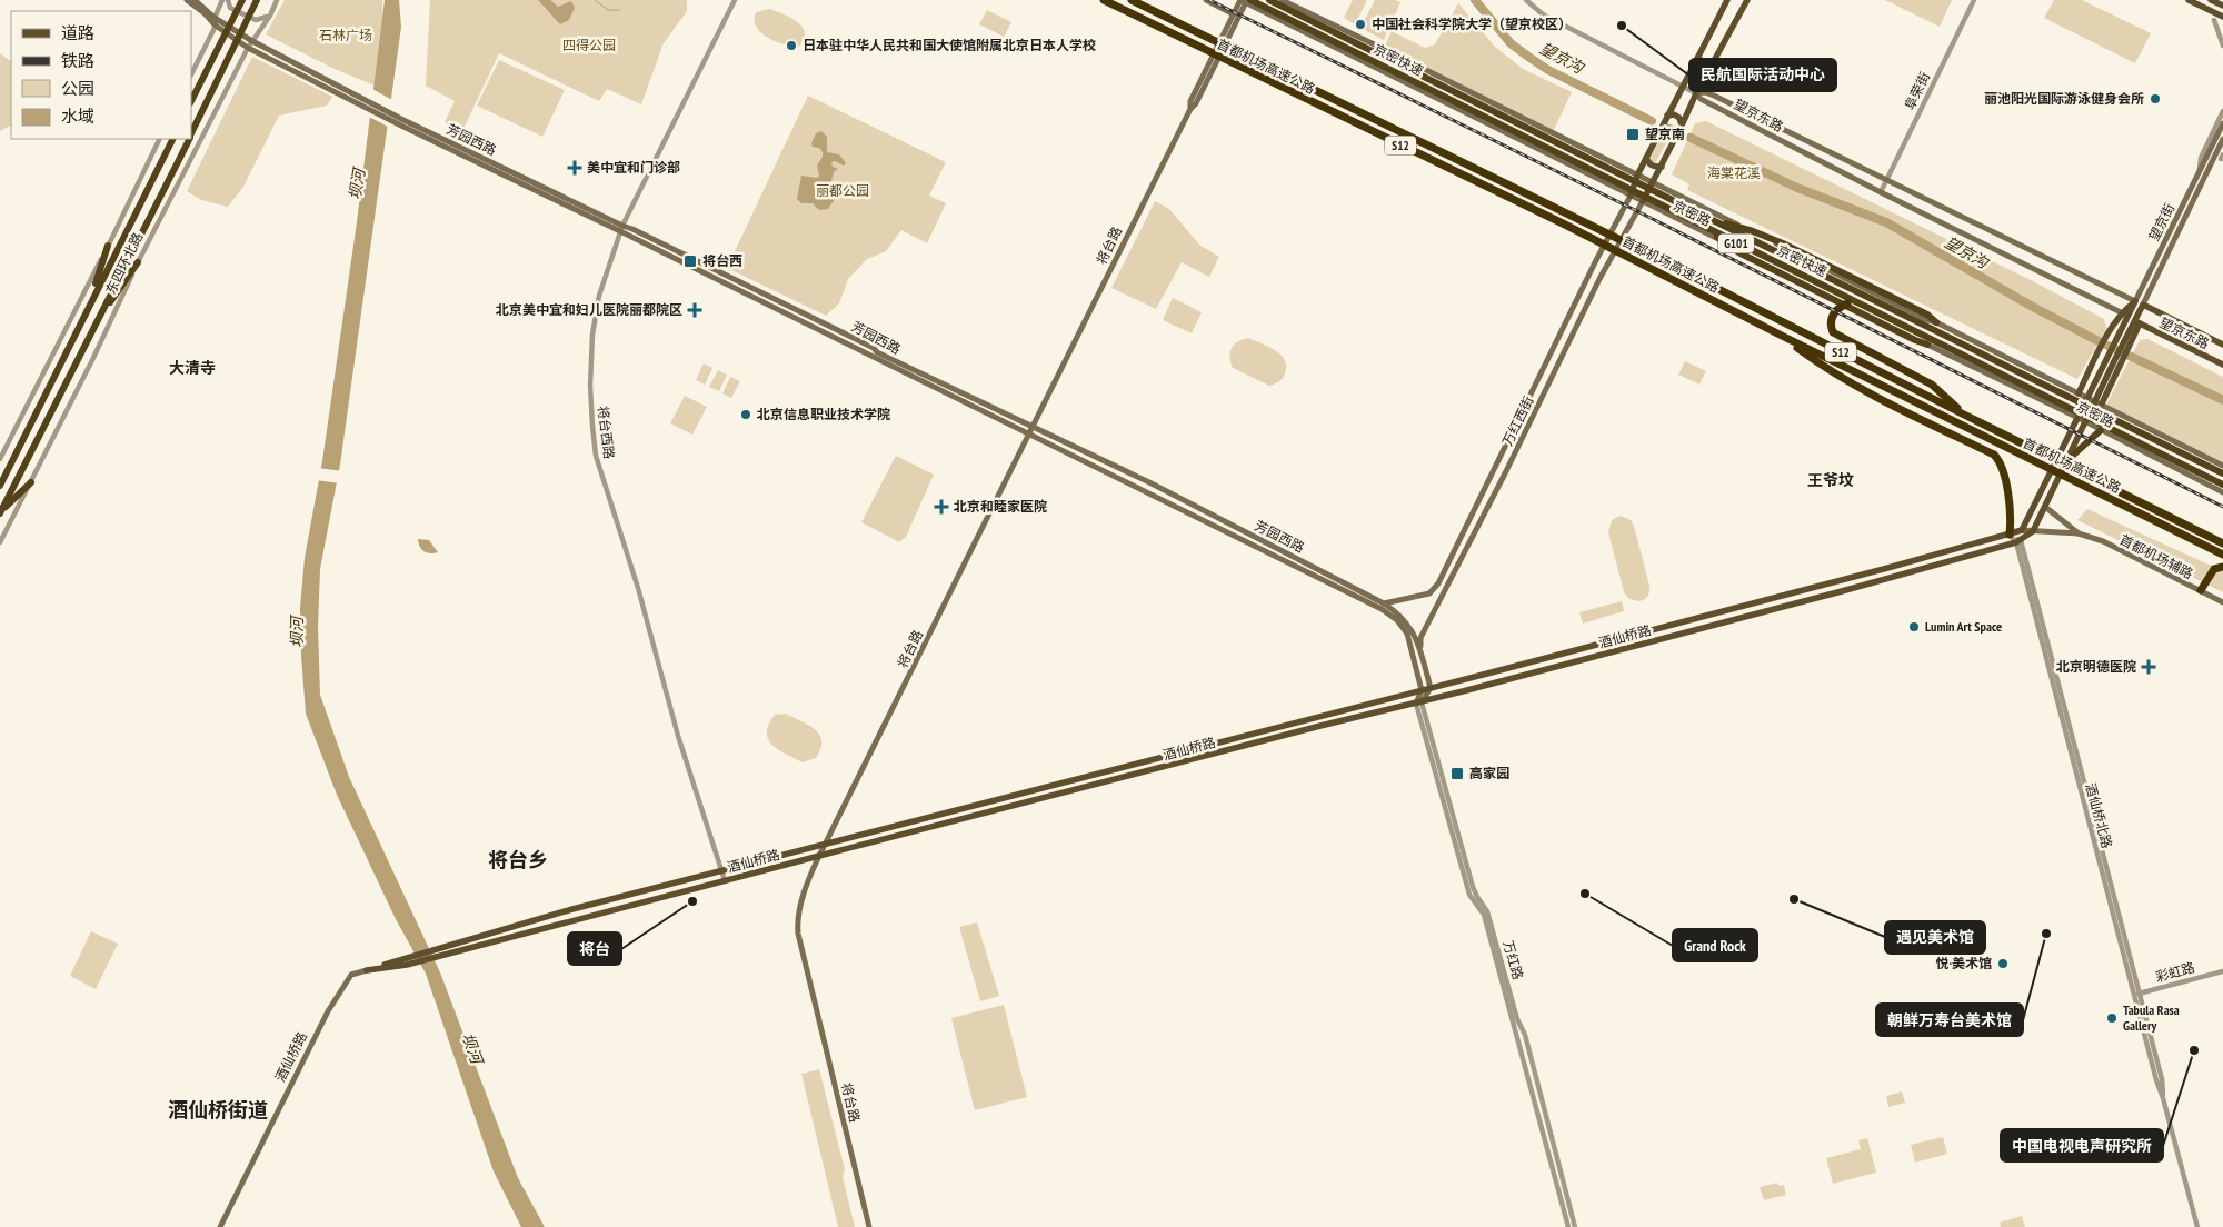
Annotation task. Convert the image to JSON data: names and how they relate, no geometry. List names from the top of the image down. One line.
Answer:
{"streets":{"highway":["京密快速","首都机场高速公路","S12","G101","东四环北路"],"main road":["望京东路","芳园西路","京密路","望京街","将台路","万红西街","首都机场辅路","酒仙桥路"],"street":["阜荣街","将台西路","酒仙桥北路","万红路","彩虹路"]},"crossings":[["京密快速","京密路"],["京密快速","将台路"],["阜荣街","望京东路"],["望京东路","望京街"],["芳园西路","将台路"],["芳园西路","东四环北路"],["芳园西路","万红西街"],["芳园西路","将台西路"],["芳园西路","酒仙桥路"],["京密路","将台路"],["京密路","万红西街"],["将台路","酒仙桥路"],["将台西路","酒仙桥路"],["酒仙桥路","酒仙桥北路"],["酒仙桥路","万红路"],["酒仙桥北路","彩虹路"]],"districts":["大清寺","王爷坟","将台乡","酒仙桥街道"],"water":["望京沟","坝河"],"parks":["石林广场","四得公园","海棠花溪","丽都公园"],"places":{"other":["中国社会科学院大学（望京校区）","民航国际活动中心","日本驻中华人民共和国大使馆附属北京日本人学校","丽池阳光国际游泳健身会所","北京信息职业技术学院","Lumin Art Space","Grand Rock","遇见美术馆","将台","朝鲜万寿台美术馆","悦·美术馆","Tabula Rasa Gallery","中国电视电声研究所"],"transit":["望京南","将台西","高家园"],"health":["美中宜和门诊部","北京美中宜和妇儿医院丽都院区","北京和睦家医院","北京明德医院"]},"legend":["道路","铁路","公园","水域"]}
